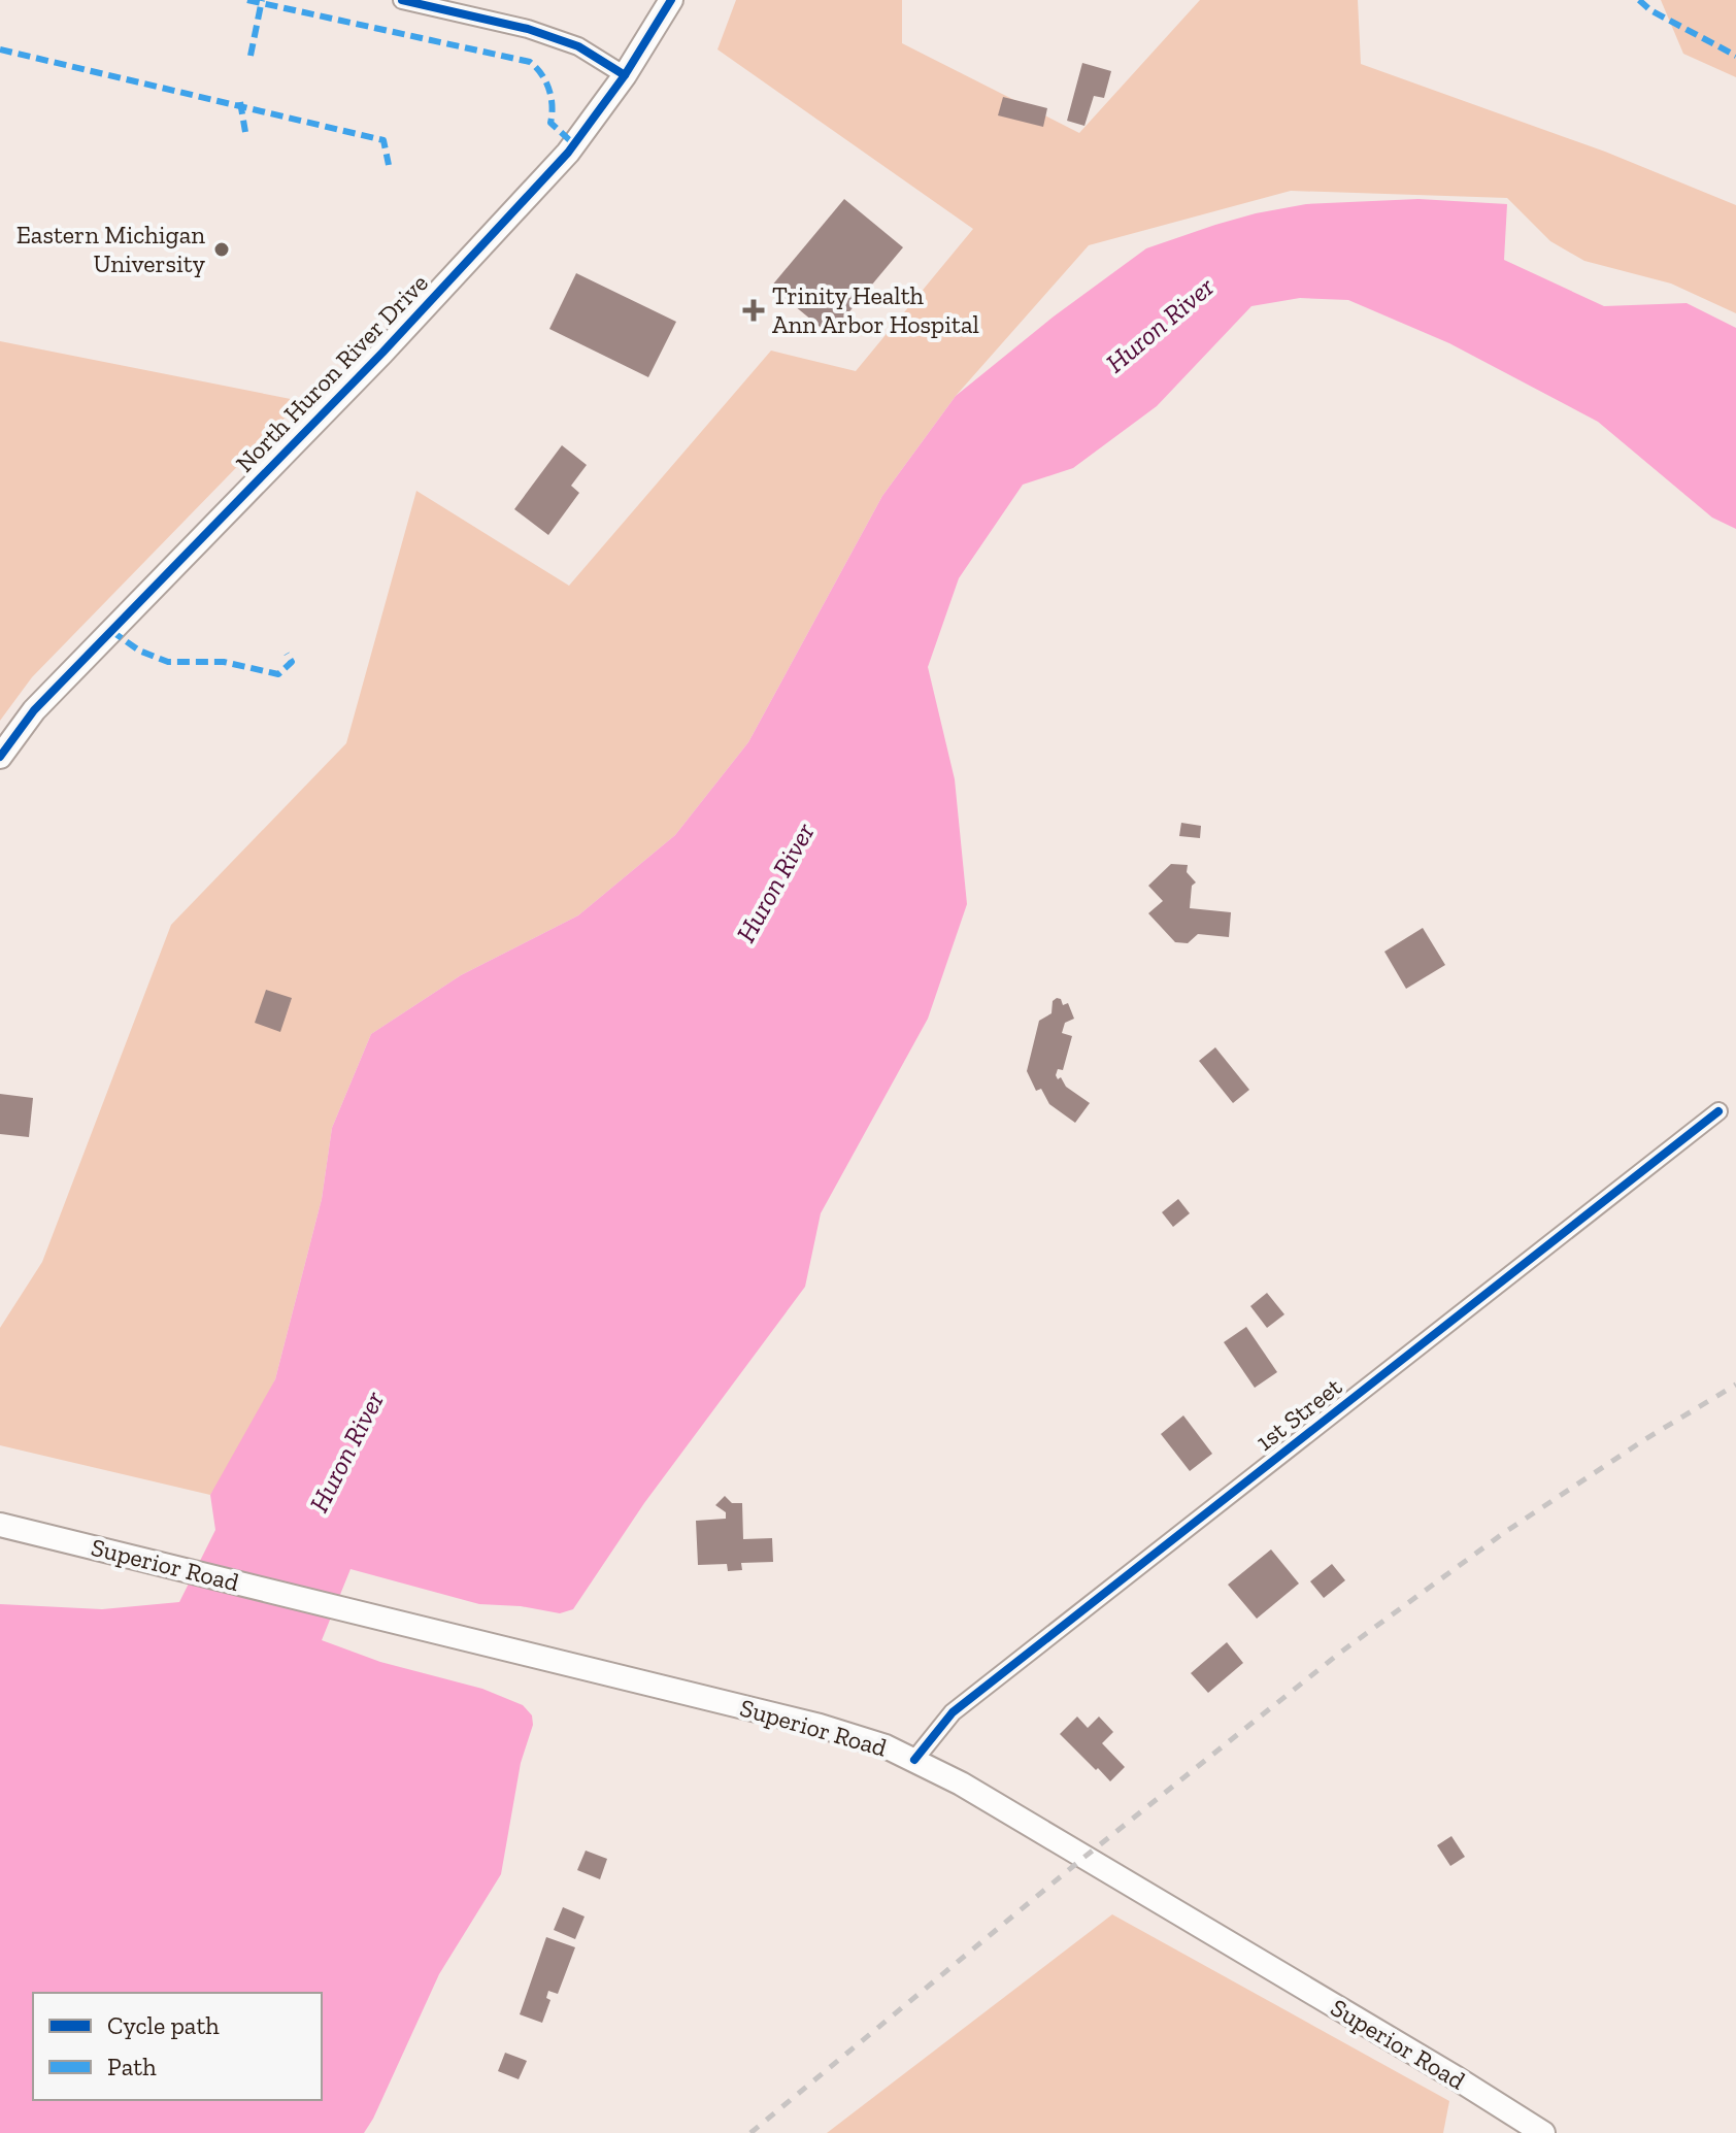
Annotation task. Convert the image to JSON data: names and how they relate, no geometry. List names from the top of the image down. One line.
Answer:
{"streets":{"main road":["North Huron River Drive","Superior Road"],"street":["1st Street"]},"crossings":[["1st Street","Superior Road"]],"water":["Huron River"],"places":{"other":["Eastern Michigan University"],"health":["Trinity Health Ann Arbor Hospital"]},"legend":["Cycle path","Path"]}
